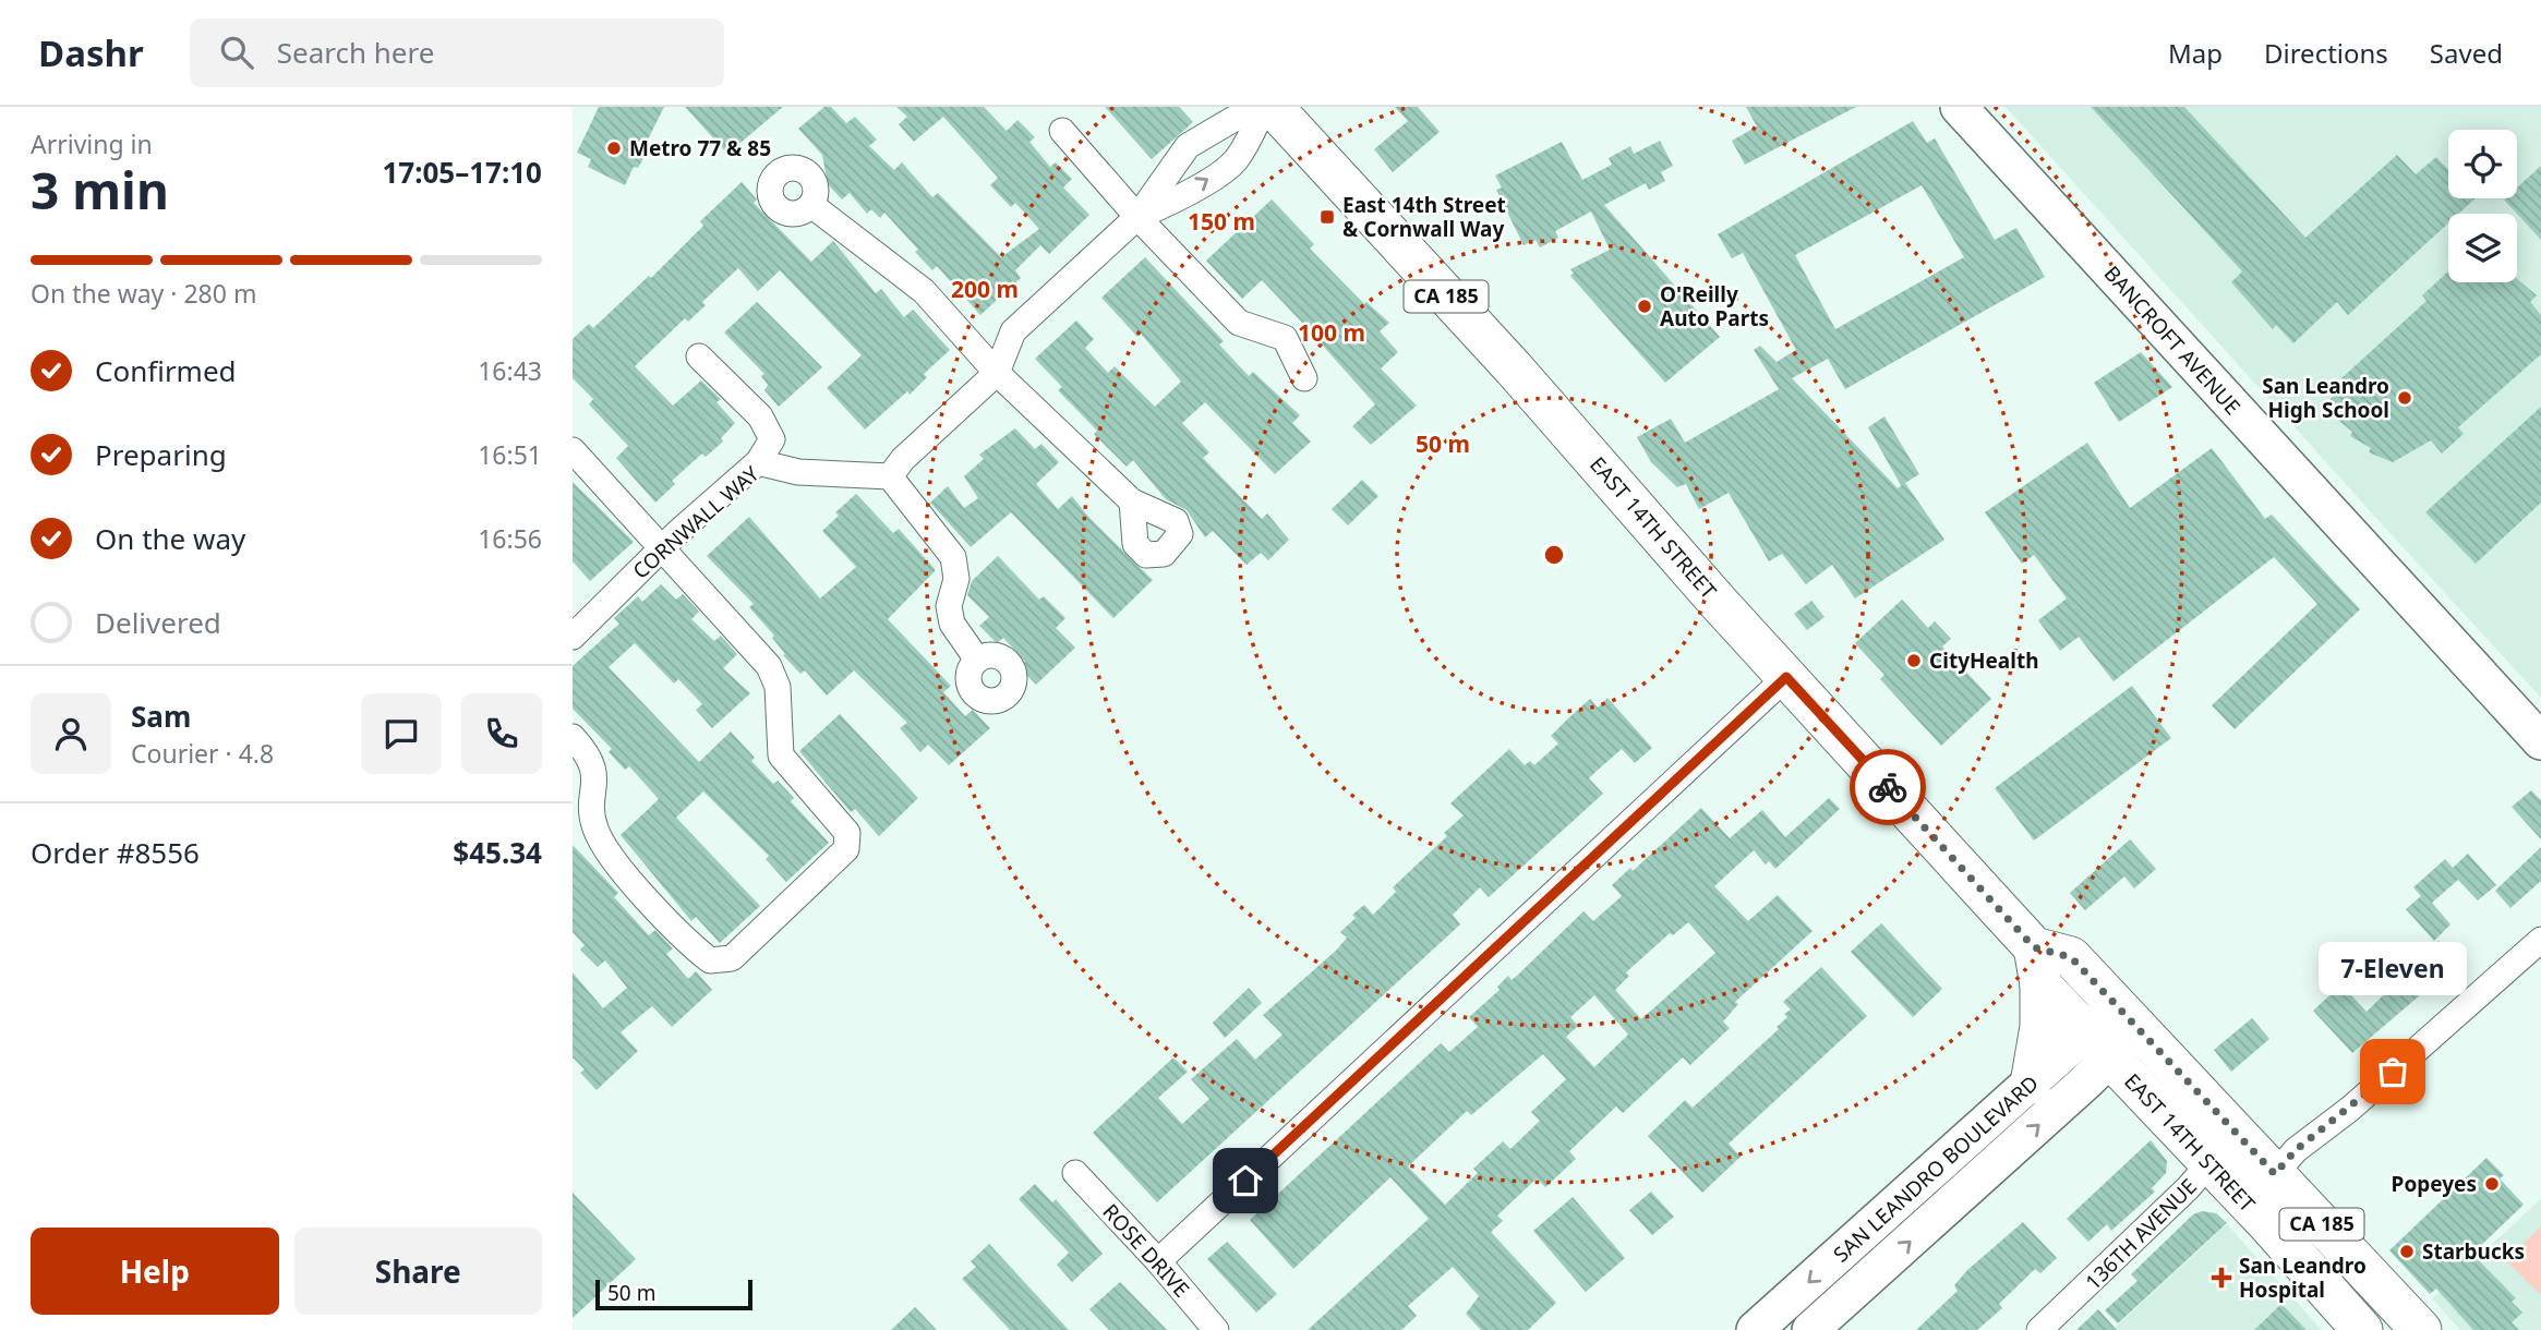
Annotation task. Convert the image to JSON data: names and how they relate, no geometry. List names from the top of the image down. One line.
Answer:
{"streets":{"main road":["CA 185","BANCROFT AVENUE","EAST 14TH STREET","SAN LEANDRO BOULEVARD"],"street":["CORNWALL WAY","136TH AVENUE","ROSE DRIVE"]},"crossings":[["EAST 14TH STREET","SAN LEANDRO BOULEVARD"],["EAST 14TH STREET","136TH AVENUE"]],"places":{"other":["Metro 77 & 85","O'Reilly Auto Parts","San Leandro High School","CityHealth","7-Eleven","Popeyes","Starbucks"],"transit":["East 14th Street & Cornwall Way"],"health":["San Leandro Hospital"]},"scale_bar":"50 m","page":{"header":"Dashr","search":"Search here","nav":["Map","Directions","Saved"],"heading":["3 min","Arriving in","17:05–17:10"],"panel":["Sam","Courier · 4.8","Order #8556","$45.34"],"bar":"On the way · 280 m","list":[["Confirmed","16:43"],["Preparing","16:51"],["On the way","16:56"],"Delivered"],"bubble":"7-Eleven","buttons":["Help","Share"],"scale":"50 m"},"rings":["150 m","200 m","100 m","50 m"]}
